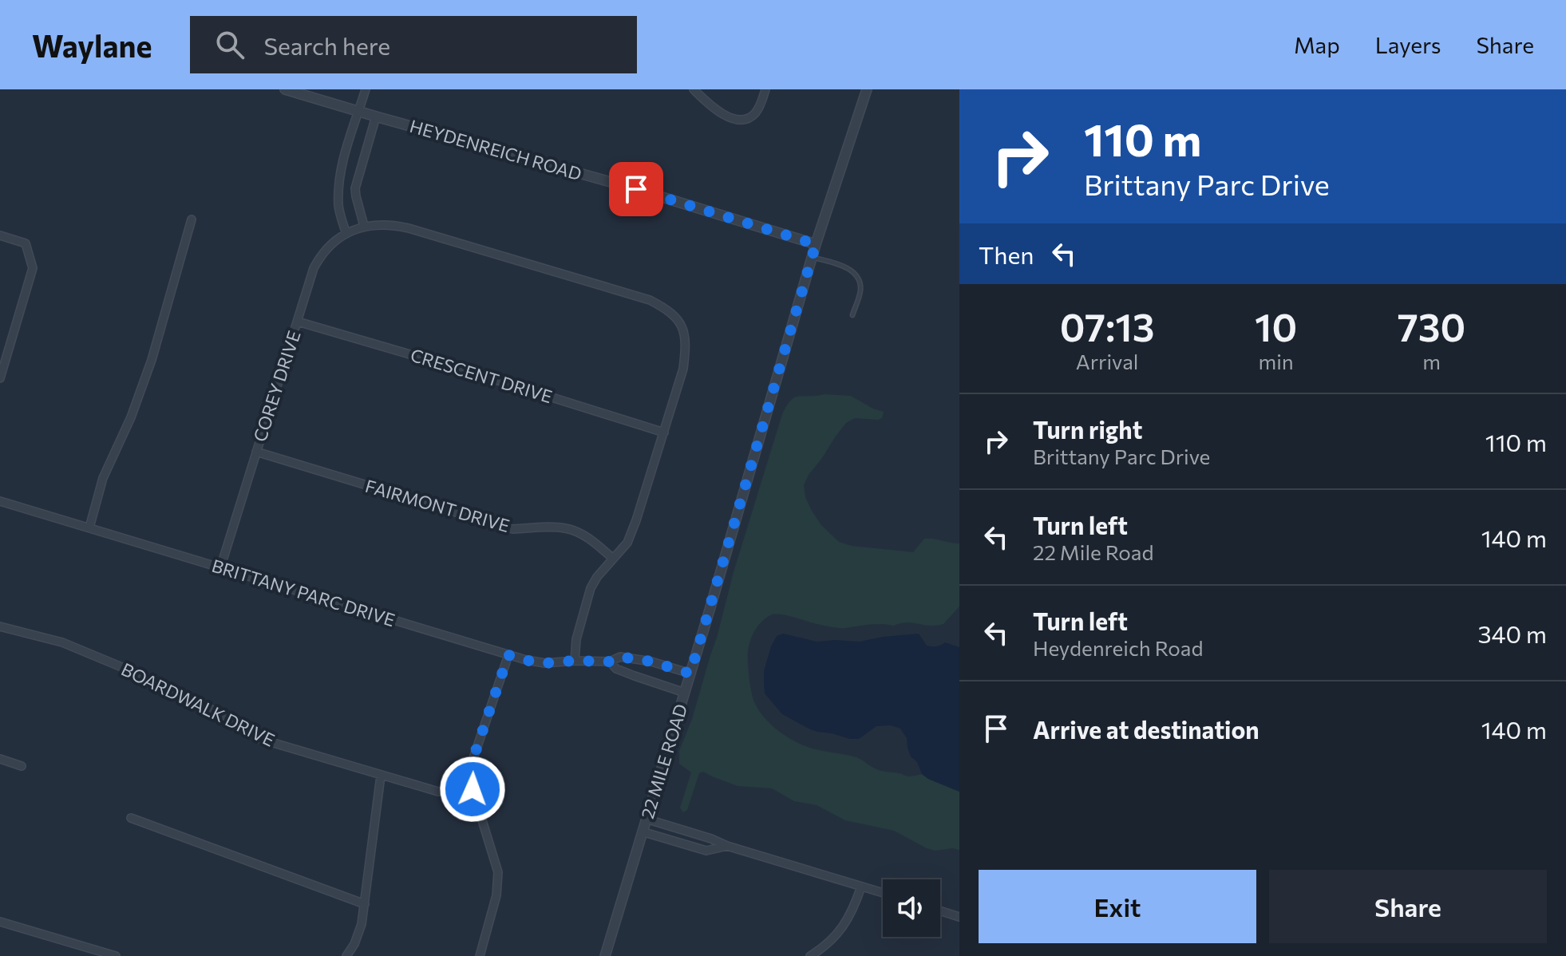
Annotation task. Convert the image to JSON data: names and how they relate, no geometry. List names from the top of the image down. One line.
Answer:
{"streets":{"street":["HEYDENREICH ROAD","CRESCENT DRIVE","COREY DRIVE","FAIRMONT DRIVE","BRITTANY PARC DRIVE","BOARDWALK DRIVE","22 MILE ROAD"]},"crossings":[["HEYDENREICH ROAD","22 MILE ROAD"],["CRESCENT DRIVE","COREY DRIVE"],["COREY DRIVE","FAIRMONT DRIVE"],["COREY DRIVE","BRITTANY PARC DRIVE"],["BRITTANY PARC DRIVE","22 MILE ROAD"]],"page":{"header":"Waylane","search":"Search here","nav":["Map","Layers","Share"],"turn":["110 m","Brittany Parc Drive"],"then":"Then","eta":["07:13","Arrival","10","min","730","m"],"list":[{"name":"Turn right","note":"Brittany Parc Drive","value":"110 m"},{"name":"Turn left","note":"22 Mile Road","value":"140 m"},{"name":"Turn left","note":"Heydenreich Road","value":"340 m"},{"name":"Arrive at destination","value":"140 m"}],"buttons":["Exit","Share"]}}
